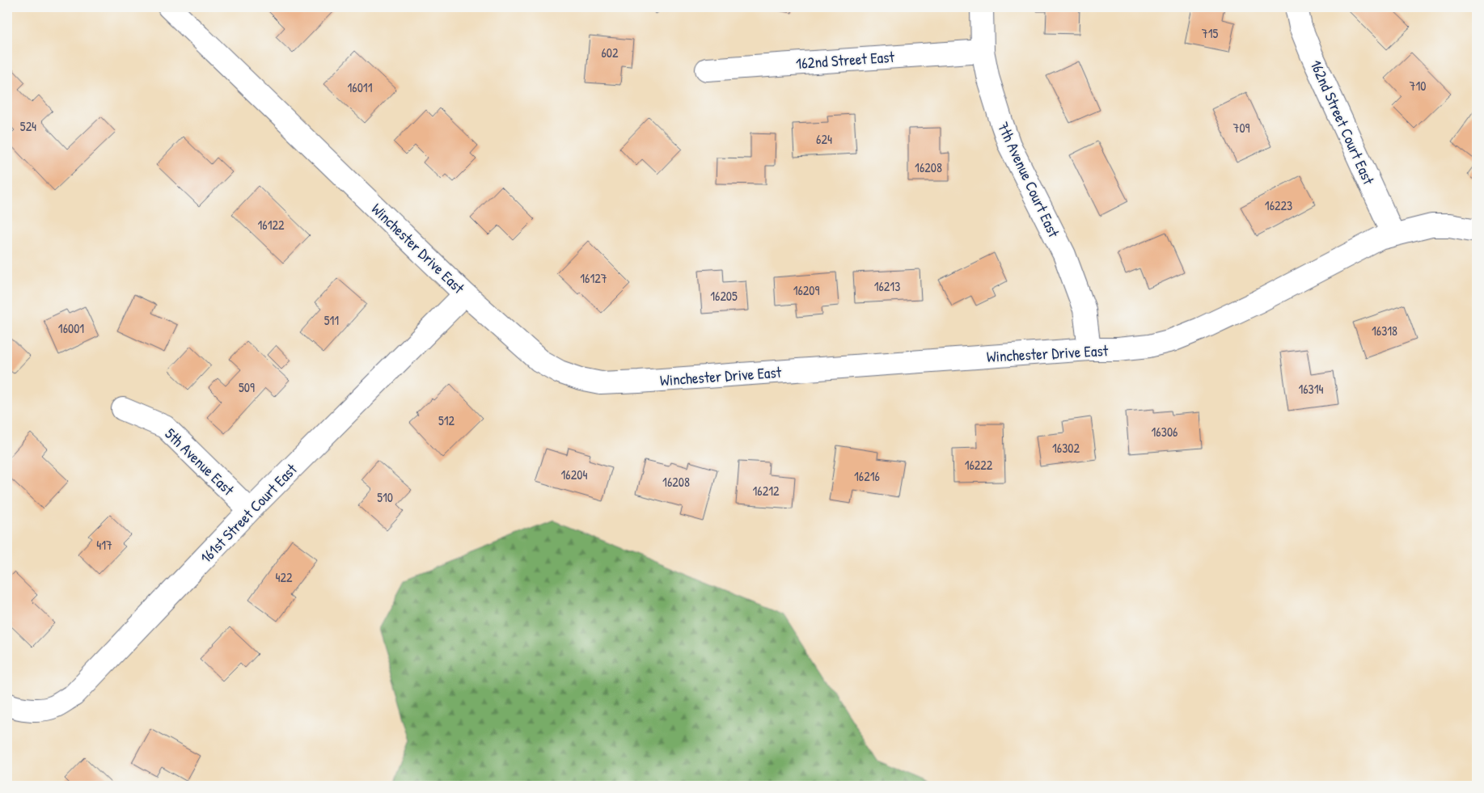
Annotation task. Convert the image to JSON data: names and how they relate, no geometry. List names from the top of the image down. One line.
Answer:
{"streets":{"street":["162nd Street East","162nd Street Court East","7th Avenue Court East","Winchester Drive East","5th Avenue East","161st Street Court East"]},"crossings":[["162nd Street East","7th Avenue Court East"],["162nd Street Court East","Winchester Drive East"],["7th Avenue Court East","Winchester Drive East"],["Winchester Drive East","161st Street Court East"],["5th Avenue East","161st Street Court East"]],"house_numbers":["715","602","710","16011","524","709","624","16208","16223","16122","16127","16213","16209","16205","511","16001","16318","509","16314","512","16306","16302","16222","16204","16216","16208","16212","510","417","422"]}
